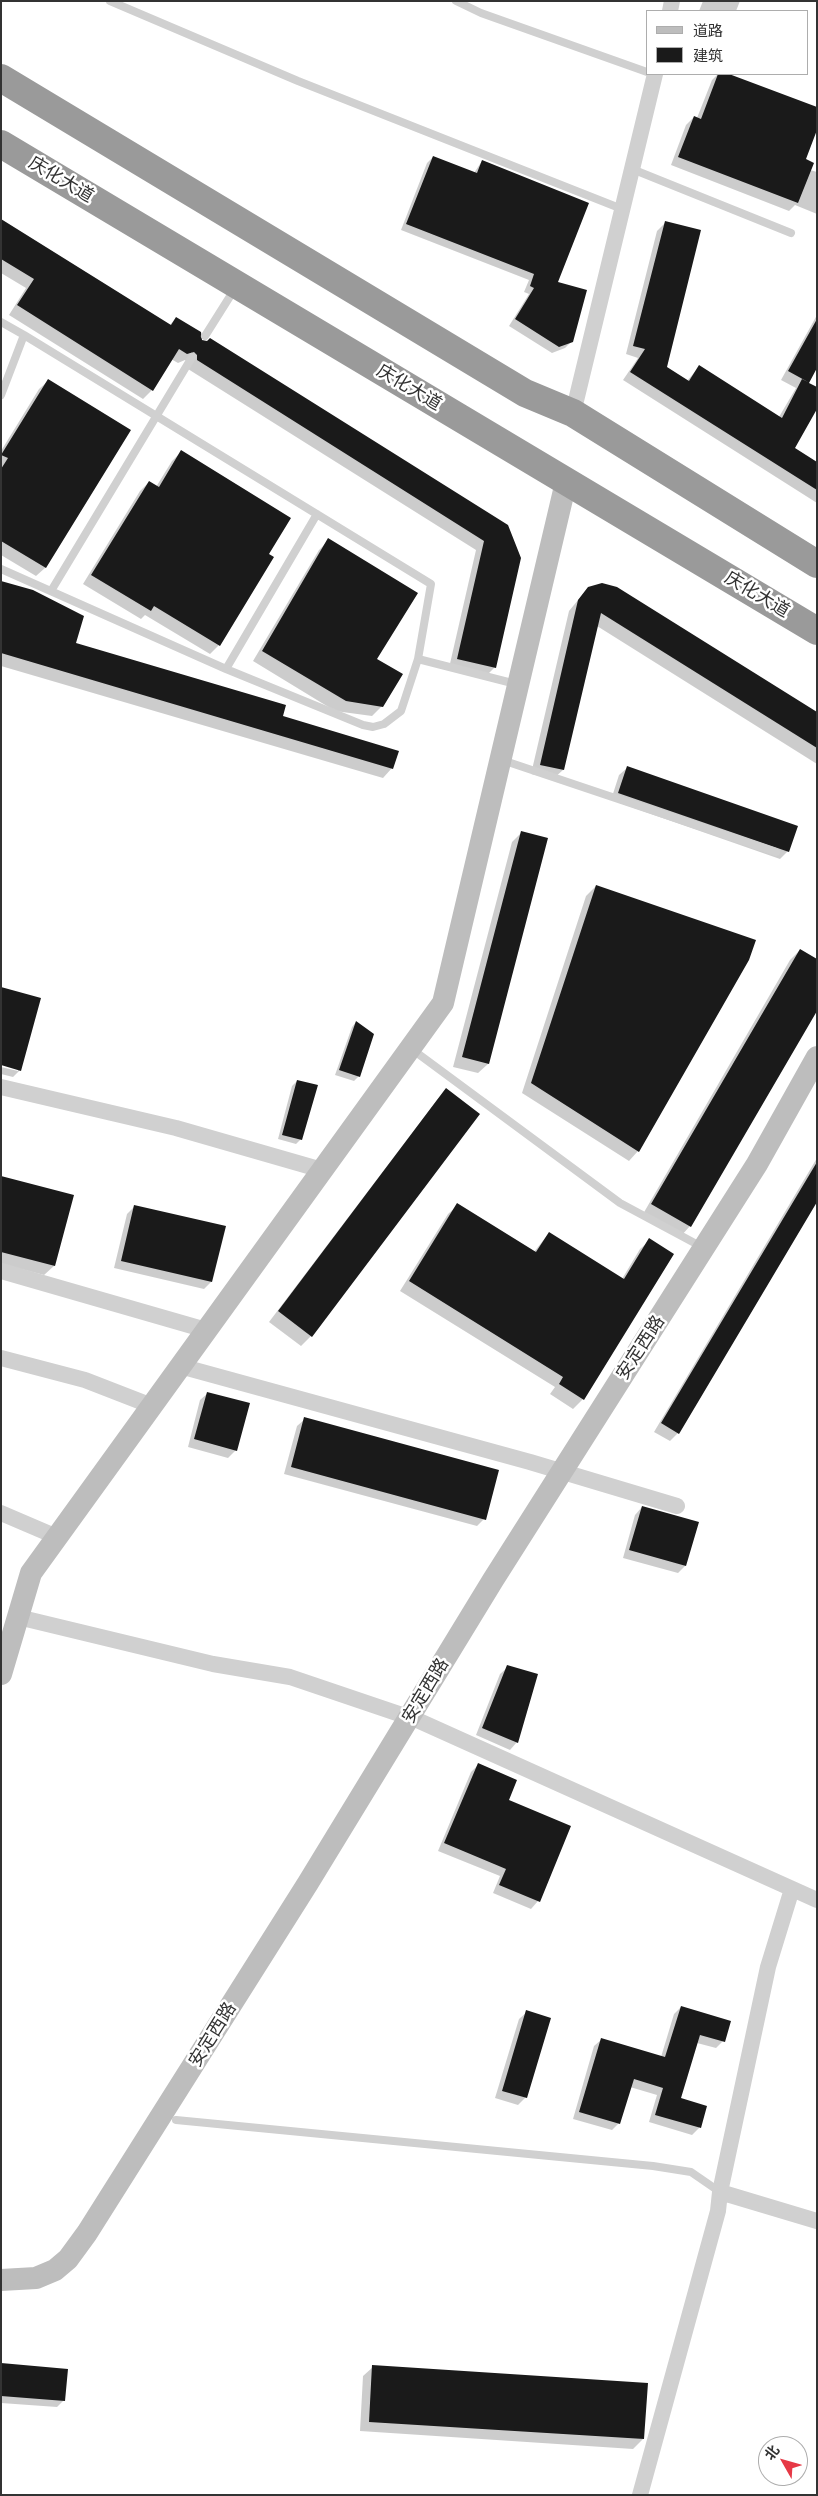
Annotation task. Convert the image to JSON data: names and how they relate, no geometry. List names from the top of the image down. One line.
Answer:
{"streets":{"highway":["庆化大道"],"street":["安定西路"]},"legend":["道路","建筑"],"north":"top left"}
